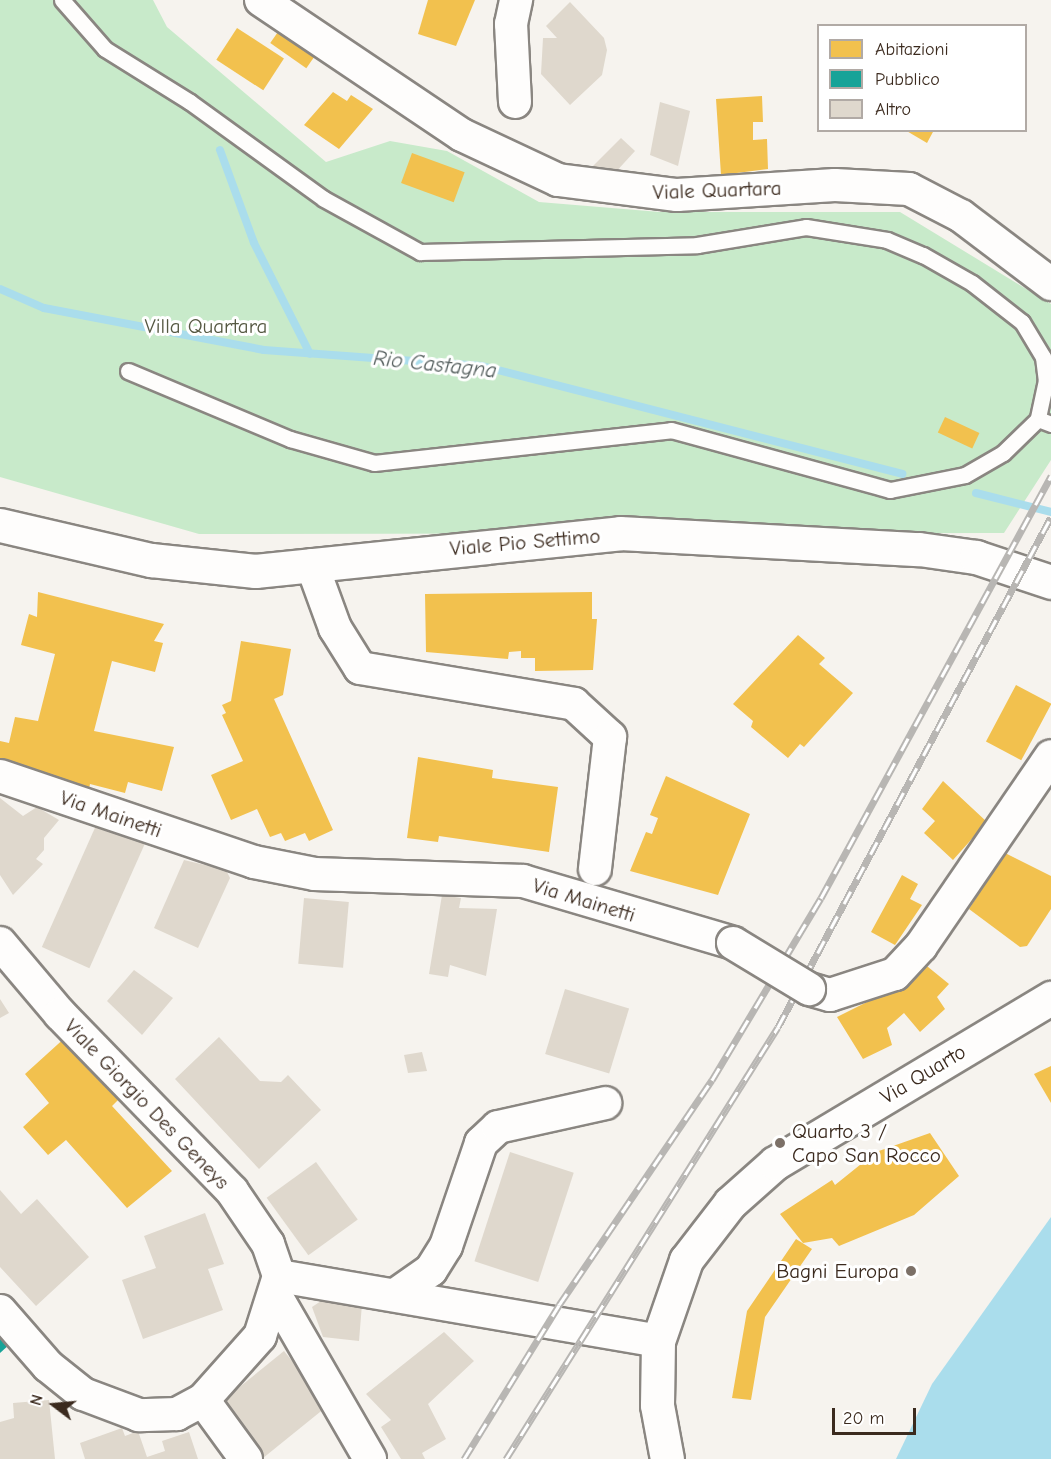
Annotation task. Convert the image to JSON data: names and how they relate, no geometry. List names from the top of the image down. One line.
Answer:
{"streets":{"street":["Viale Quartara","Viale Pio Settimo","Via Mainetti","Via Quarto","Viale Giorgio Des Geneys"]},"water":["Rio Castagna"],"parks":["Villa Quartara"],"places":["Quarto 3 / Capo San Rocco","Bagni Europa"],"legend":["Abitazioni","Pubblico","Altro"],"scale_bar":"20 m","north":"left"}
